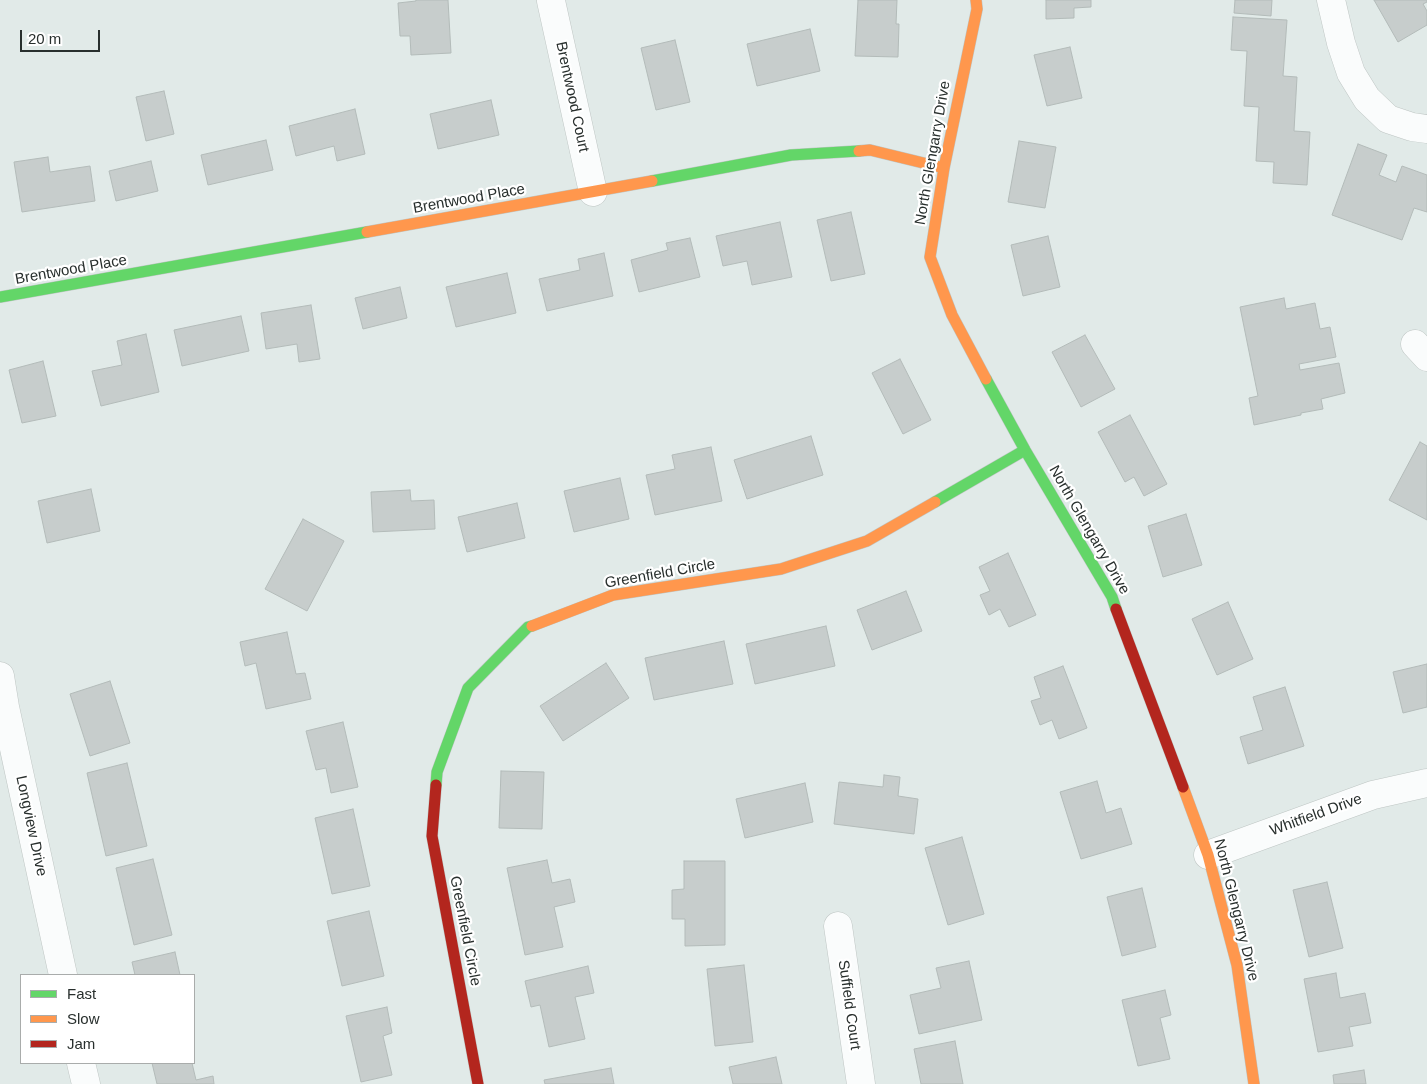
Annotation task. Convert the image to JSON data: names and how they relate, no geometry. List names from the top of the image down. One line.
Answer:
{"streets":{"street":["Brentwood Court","North Glengarry Drive","Brentwood Place","Greenfield Circle","Whitfield Drive","Longview Drive","Suffield Court"]},"crossings":[["Brentwood Court","Brentwood Place"],["North Glengarry Drive","Brentwood Place"],["North Glengarry Drive","Greenfield Circle"],["North Glengarry Drive","Whitfield Drive"]],"legend":["Fast","Slow","Jam"],"scale_bar":"20 m"}
